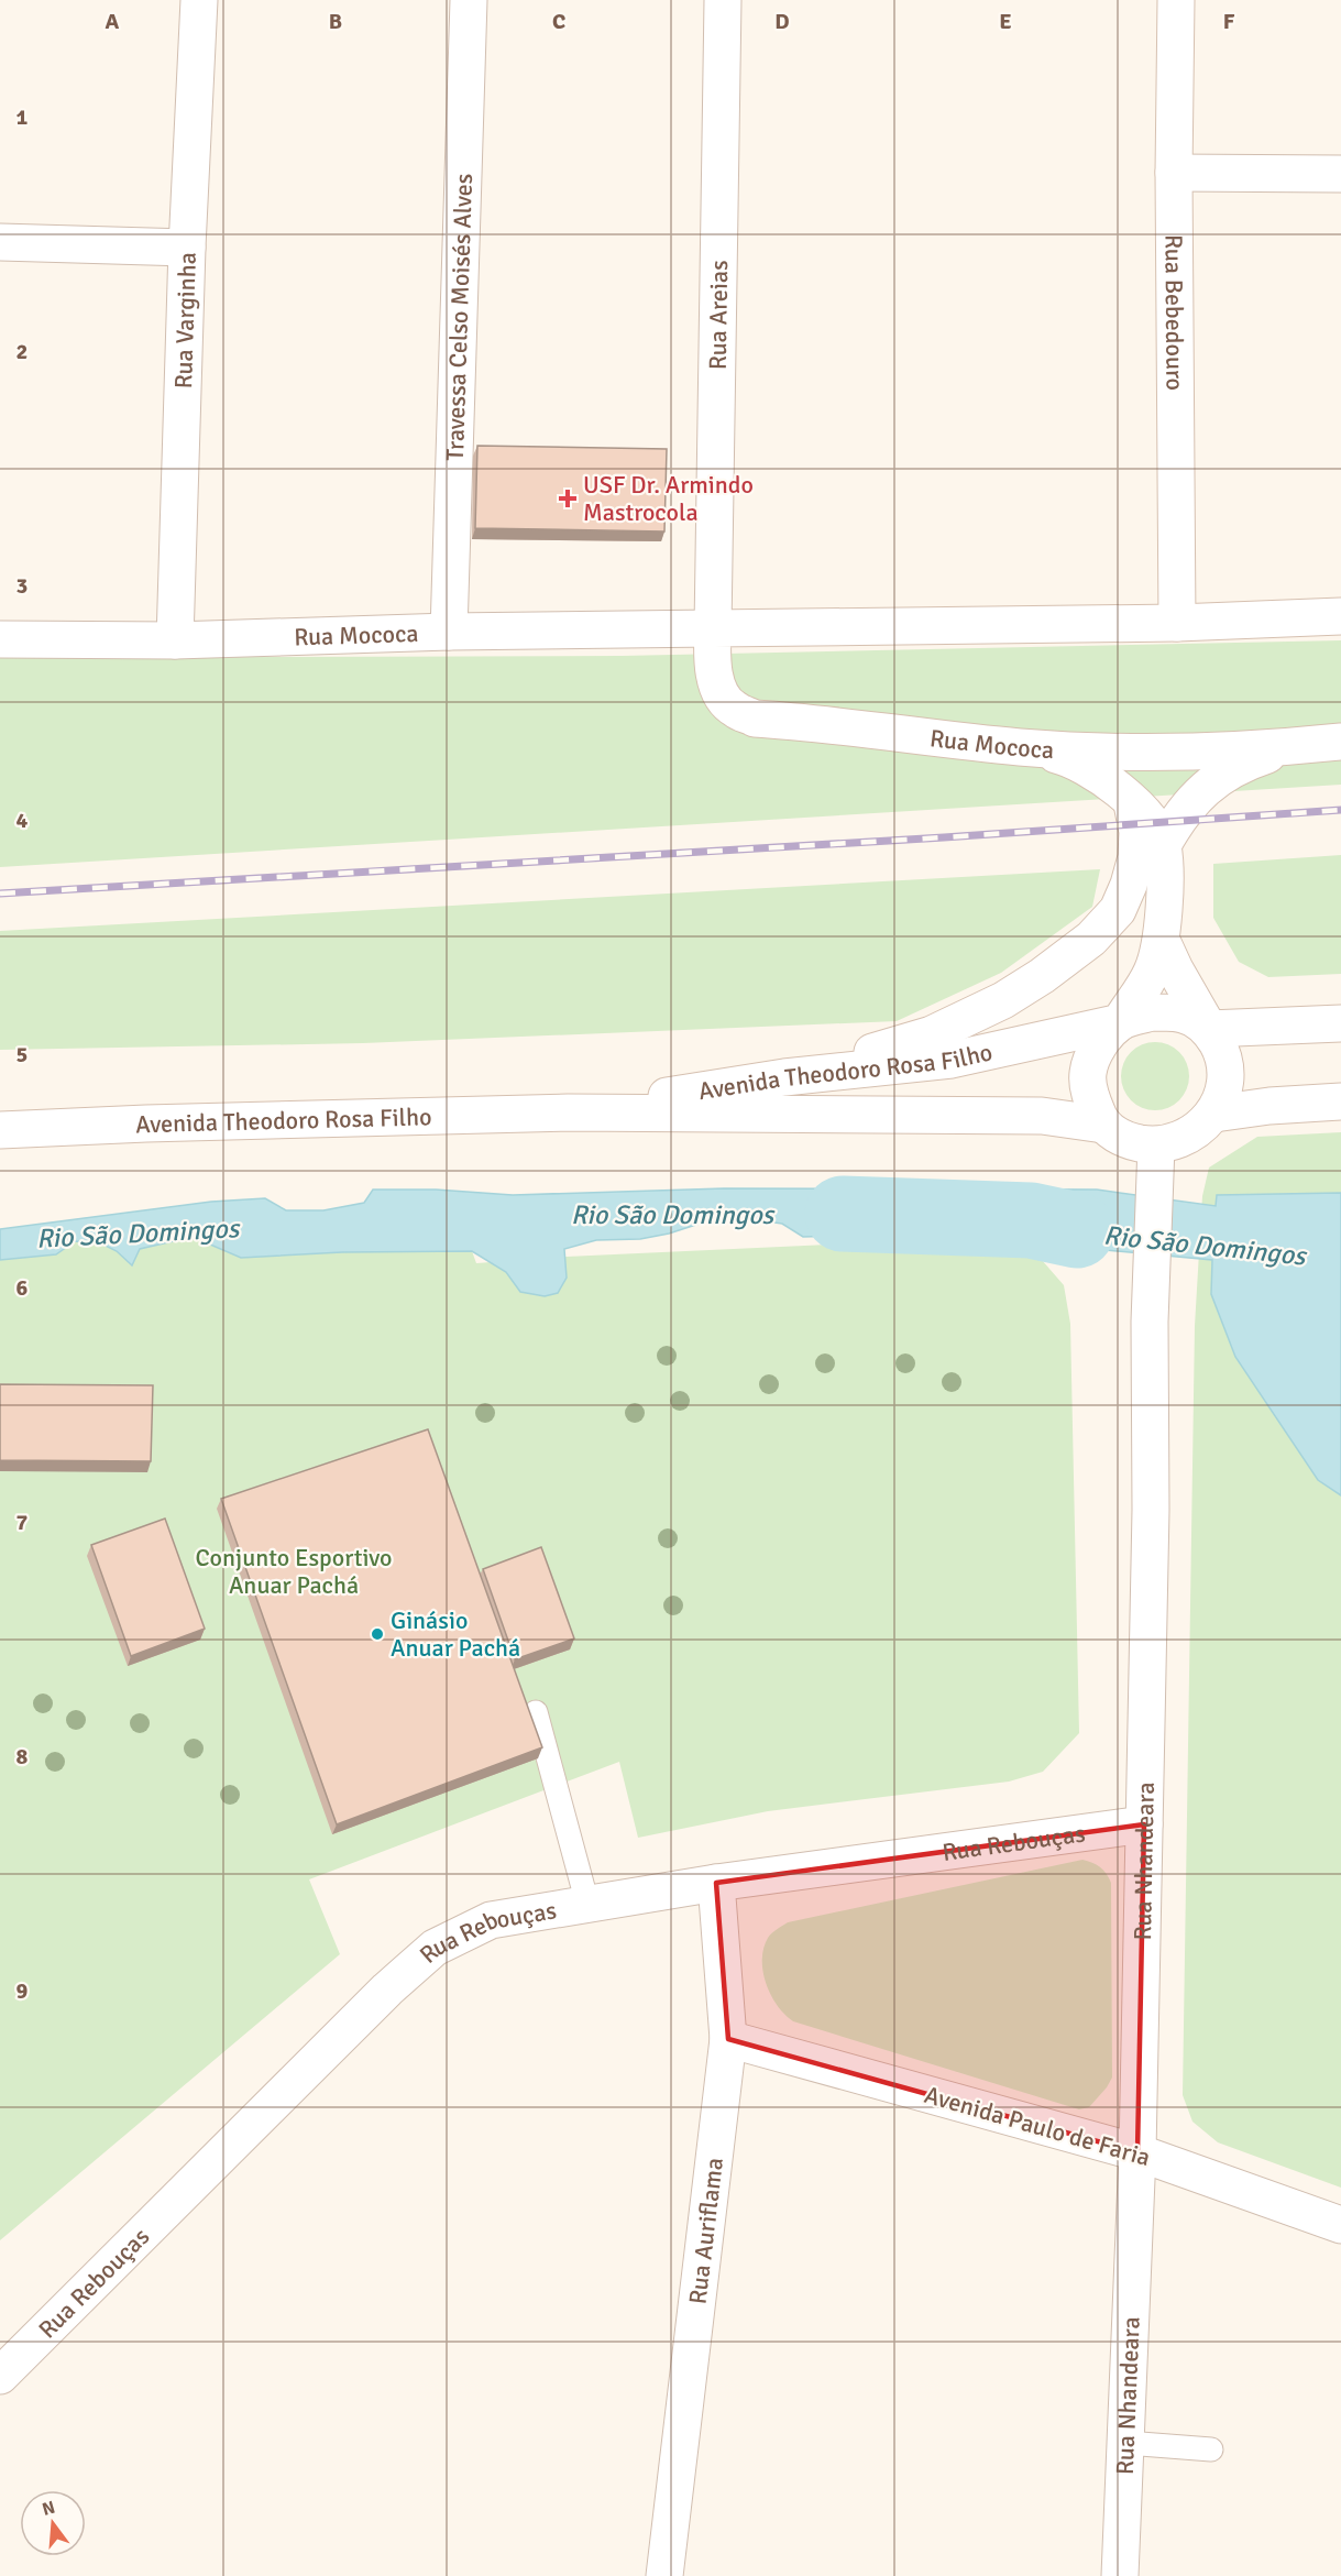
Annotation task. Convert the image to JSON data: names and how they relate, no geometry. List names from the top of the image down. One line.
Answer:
{"streets":{"street":["Rua Bebedouro","Rua Areias","Travessa Celso Moisés Alves","Rua Varginha","Rua Mococa","Avenida Theodoro Rosa Filho","Rua Rebouças","Rua Nhandeara","Avenida Paulo de Faria","Rua Auriflama"]},"crossings":[["Rua Bebedouro","Rua Mococa"],["Rua Areias","Rua Mococa"],["Travessa Celso Moisés Alves","Rua Mococa"],["Rua Varginha","Rua Mococa"],["Avenida Theodoro Rosa Filho","Rua Nhandeara"],["Rua Rebouças","Rua Nhandeara"],["Rua Rebouças","Rua Auriflama"],["Rua Nhandeara","Avenida Paulo de Faria"],["Avenida Paulo de Faria","Rua Auriflama"]],"water":["Rio São Domingos"],"parks":["Conjunto Esportivo Anuar Pachá"],"places":{"health":["USF Dr. Armindo Mastrocola"],"other":["Ginásio Anuar Pachá"]},"north":"top","grid":{"columns":["A","B","C","D","E","F"],"rows":["1","2","3","4","5","6","7","8","9"]}}
